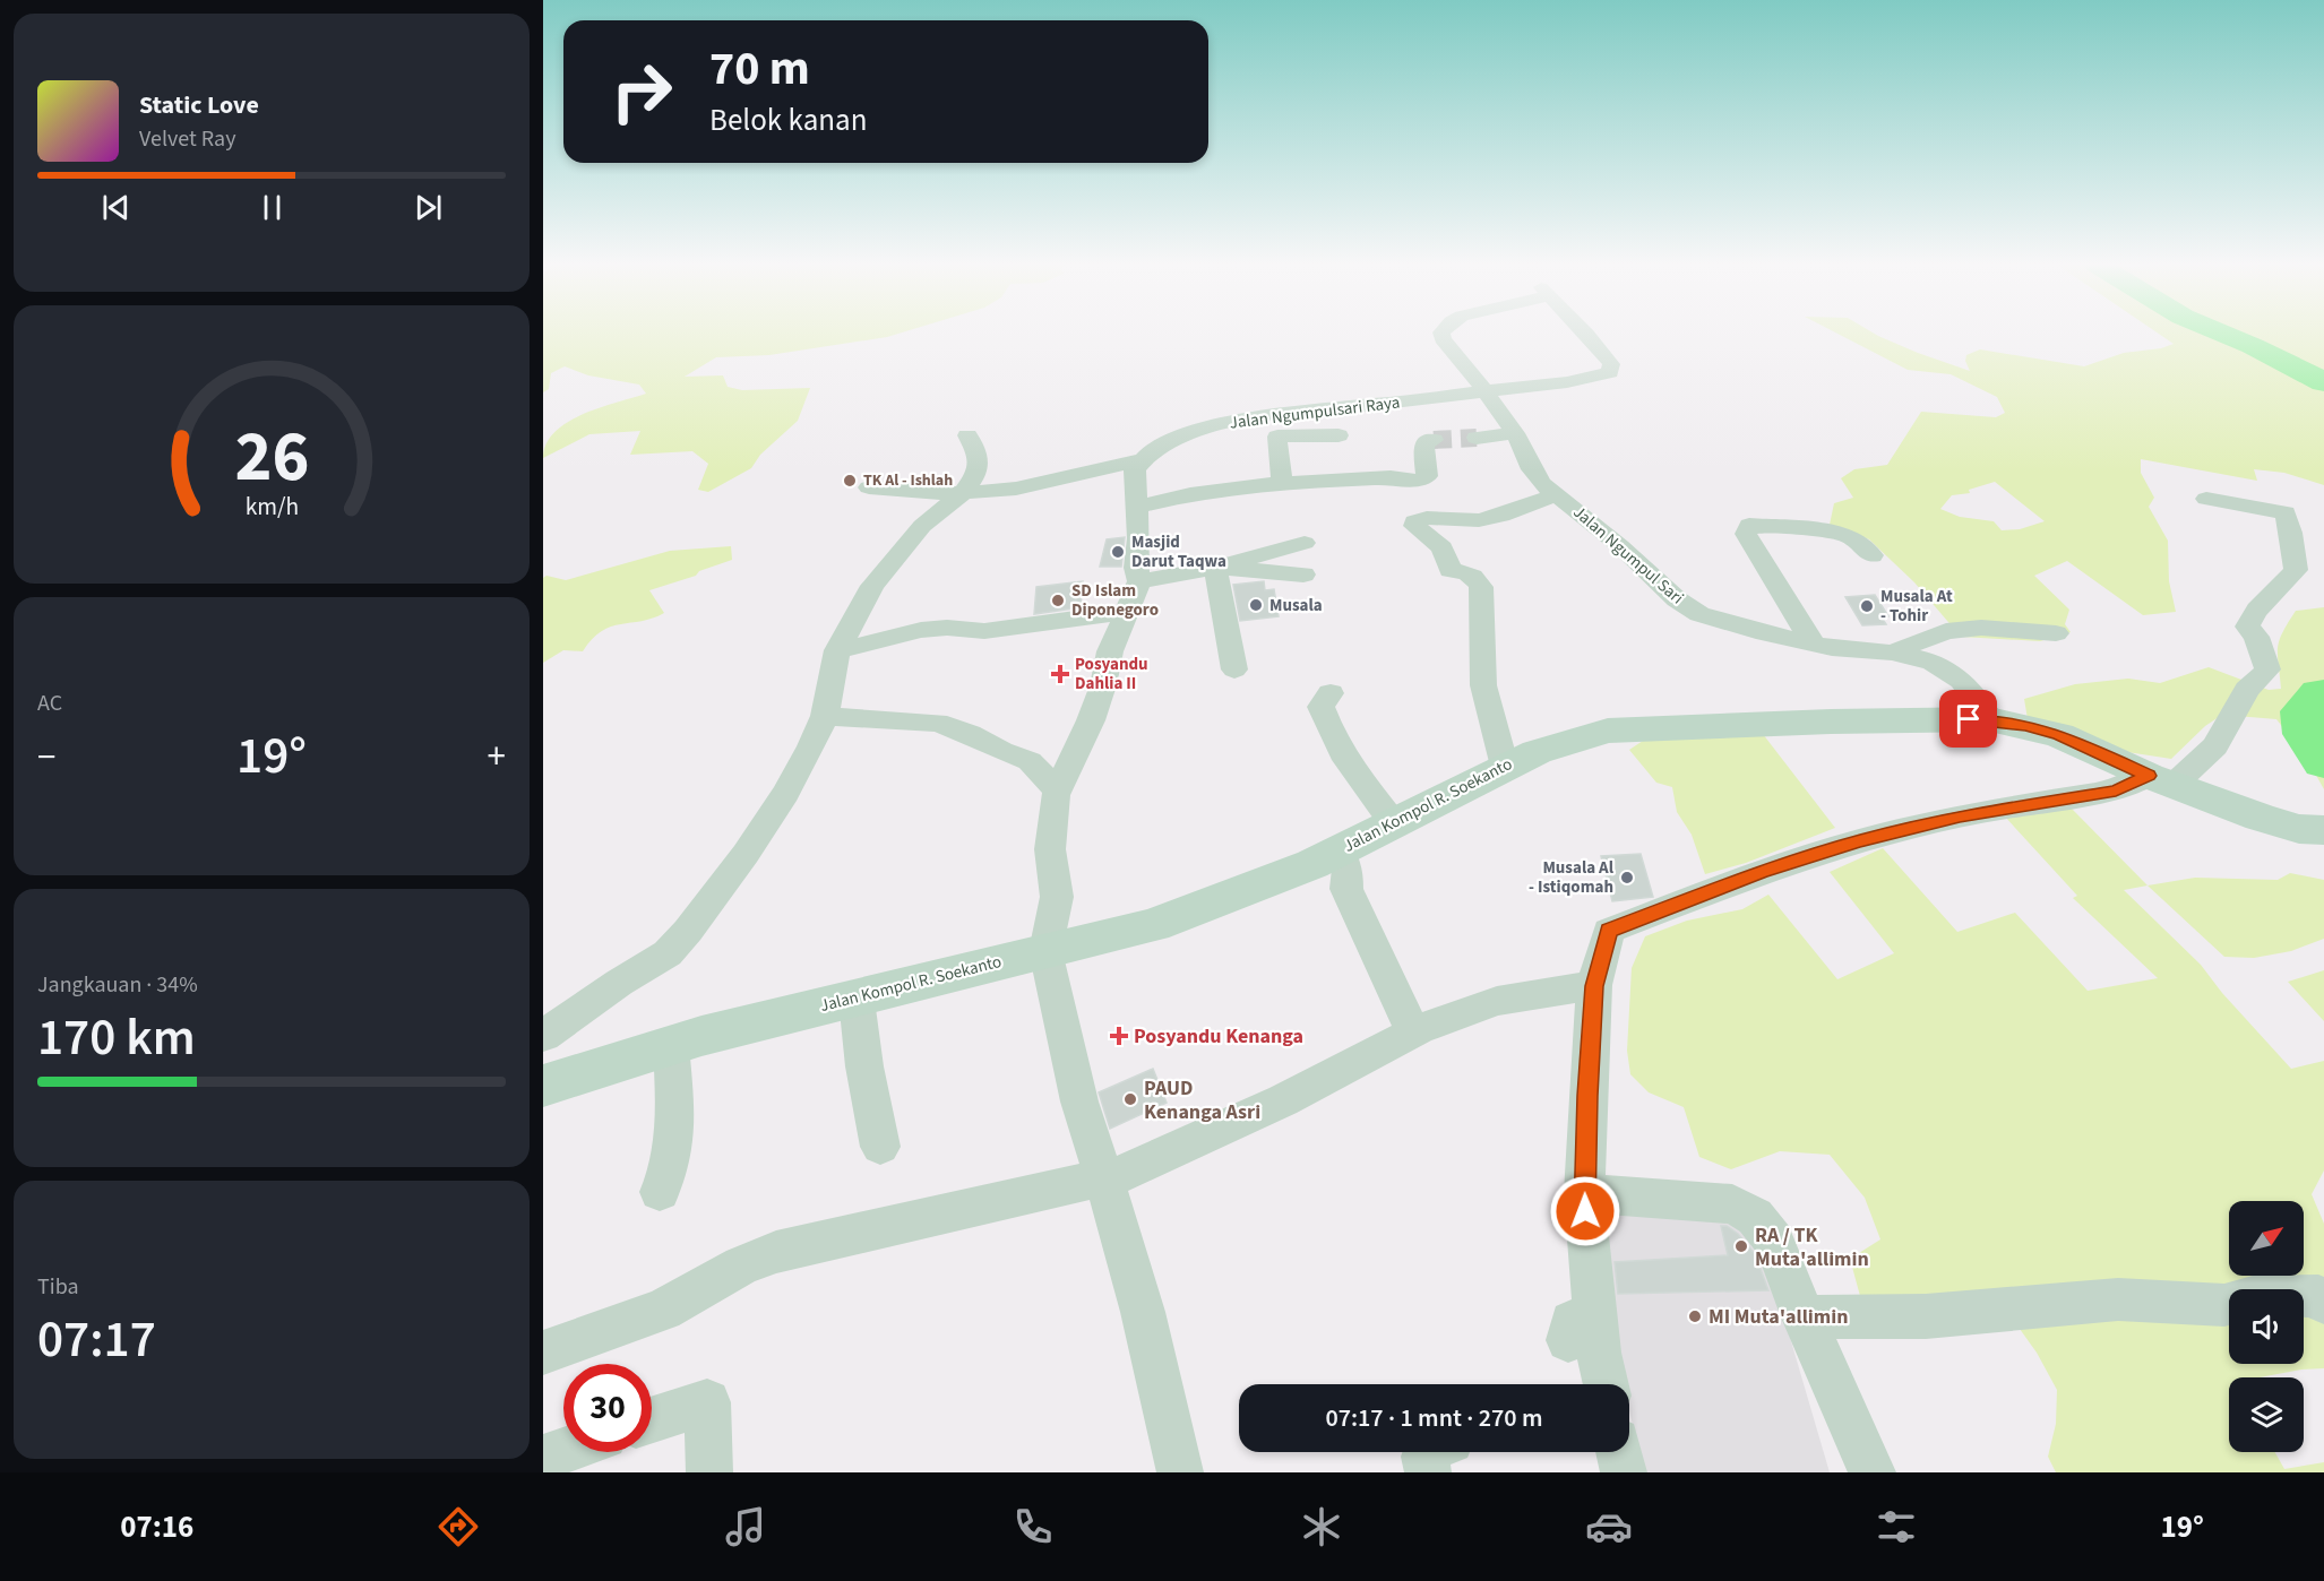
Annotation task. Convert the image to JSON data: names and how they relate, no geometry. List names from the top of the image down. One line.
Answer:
{"streets":{"main road":["Jalan Kompol R. Soekanto"],"street":["Jalan Ngumpulsari Raya","Jalan Ngumpul Sari"]},"crossings":[["Jalan Ngumpulsari Raya","Jalan Ngumpul Sari"],["Jalan Ngumpul Sari","Jalan Kompol R. Soekanto"]],"places":{"other":["TK Al - Ishlah","Masjid Darut Taqwa","SD Islam Diponegoro","Musala","Musala At - Tohir","Musala Al - Istiqomah","PAUD Kenanga Asri","RA / TK Muta'allimin","MI Muta'allimin"],"health":["Posyandu Dahlia II","Posyandu Kenanga"]},"north":"top right","page":{"turn":["70 m","Belok kanan"],"song":["Static Love","Velvet Ray"],"tile":["AC",["Jangkauan · 34%","170 km"],["Tiba","07:17"]],"heat":["−","19°","+"],"limit":"30","trip":"07:17 · 1 mnt · 270 m","tabs":["07:16","19°"],"gauge":["26","km/h"]}}
